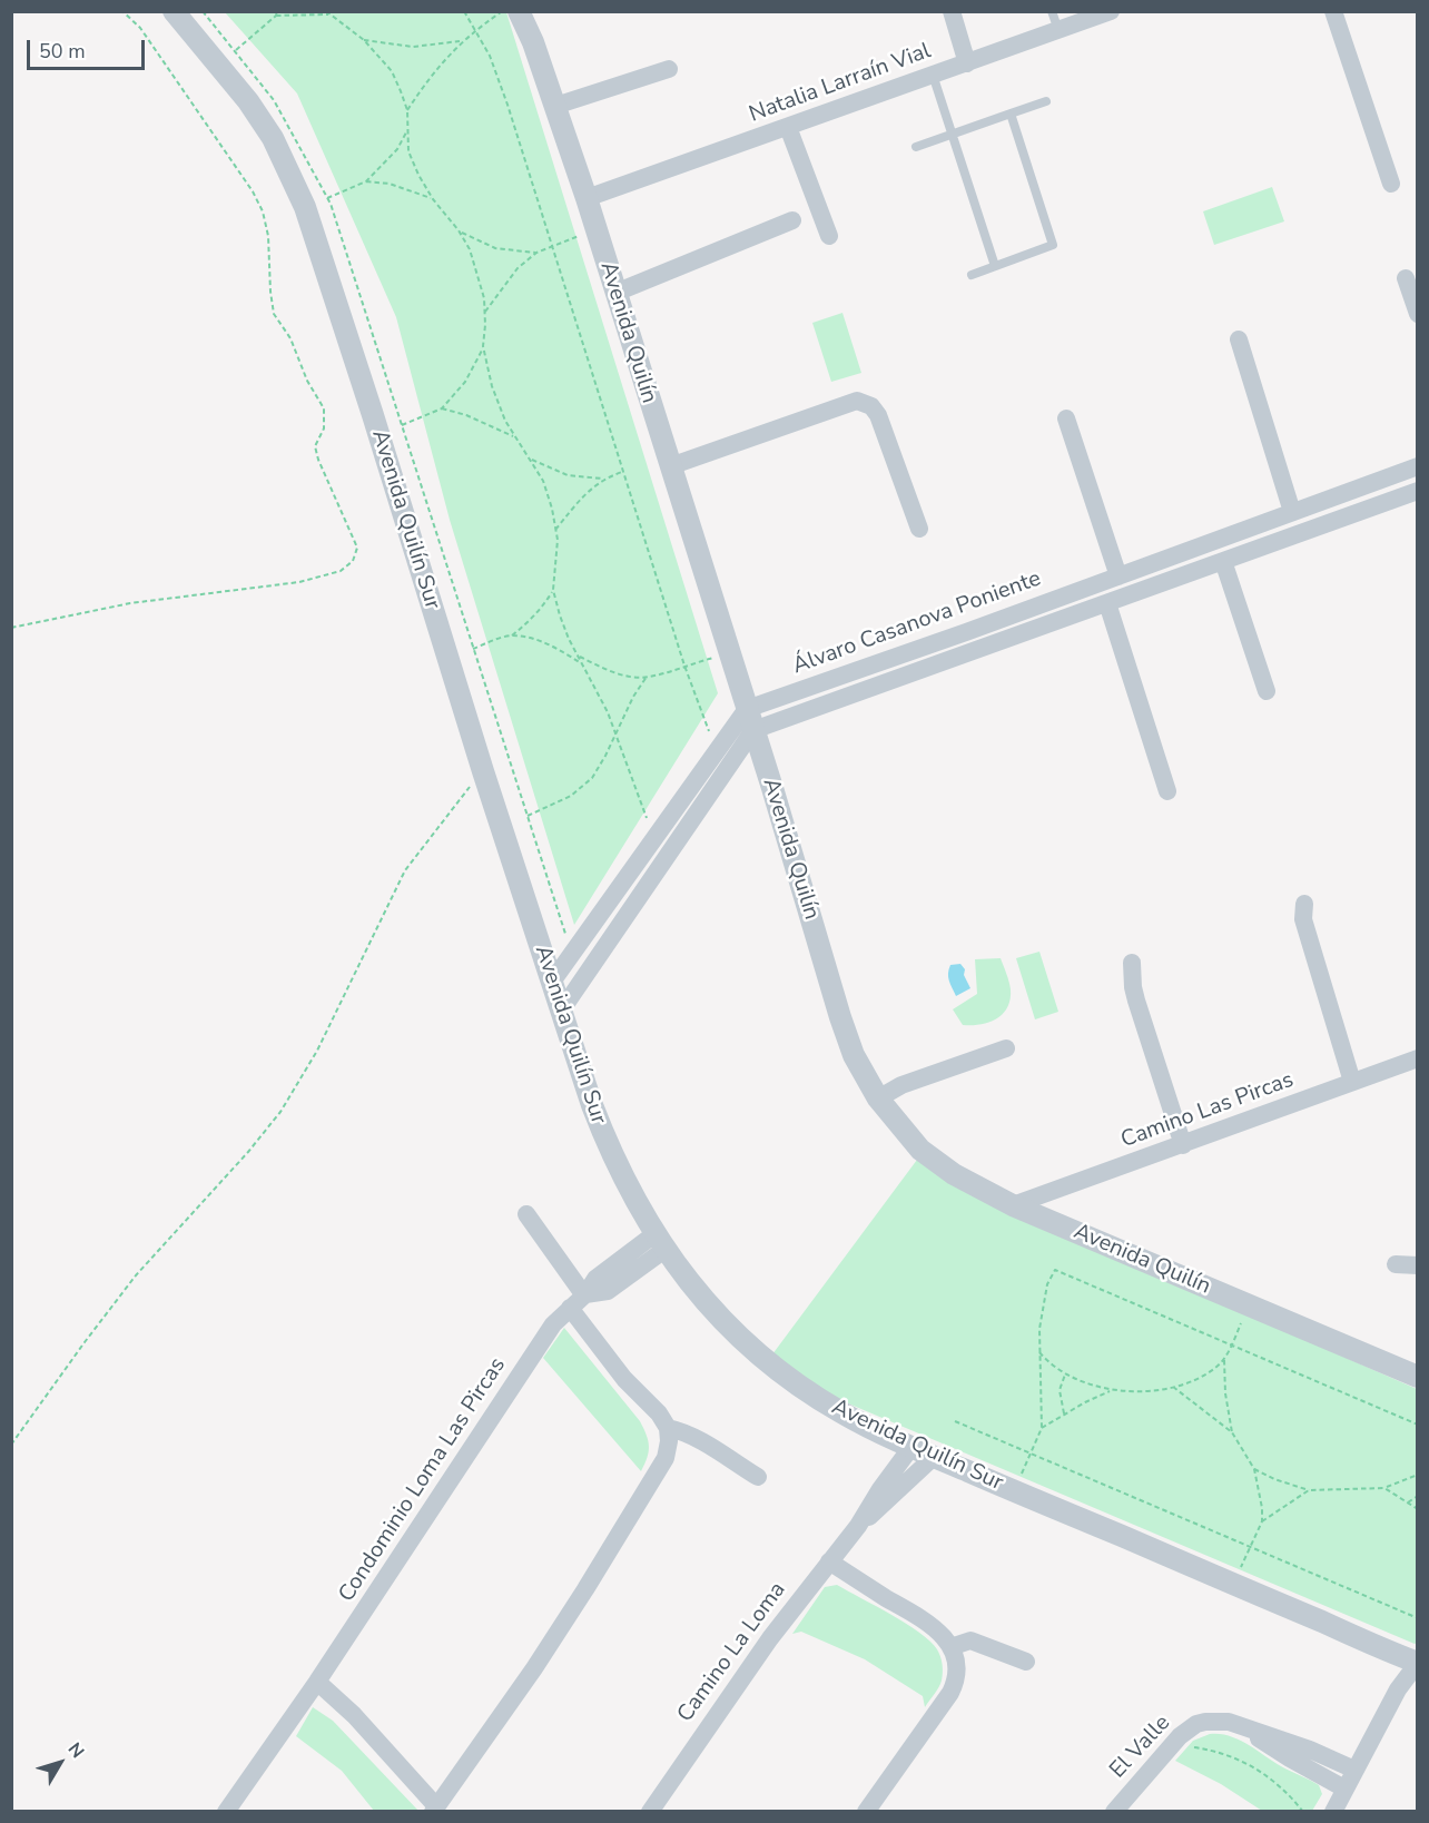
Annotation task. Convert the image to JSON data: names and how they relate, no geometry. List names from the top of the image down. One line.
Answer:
{"streets":{"street":["Natalia Larraín Vial","Avenida Quilín","Avenida Quilín Sur","Álvaro Casanova Poniente","Camino Las Pircas","Condominio Loma Las Pircas","Camino La Loma","El Valle"]},"crossings":[["Natalia Larraín Vial","Avenida Quilín"],["Avenida Quilín","Álvaro Casanova Poniente"],["Avenida Quilín","Camino Las Pircas"],["Avenida Quilín Sur","Condominio Loma Las Pircas"],["Avenida Quilín Sur","Camino La Loma"]],"scale_bar":"50 m","north":"top right"}
